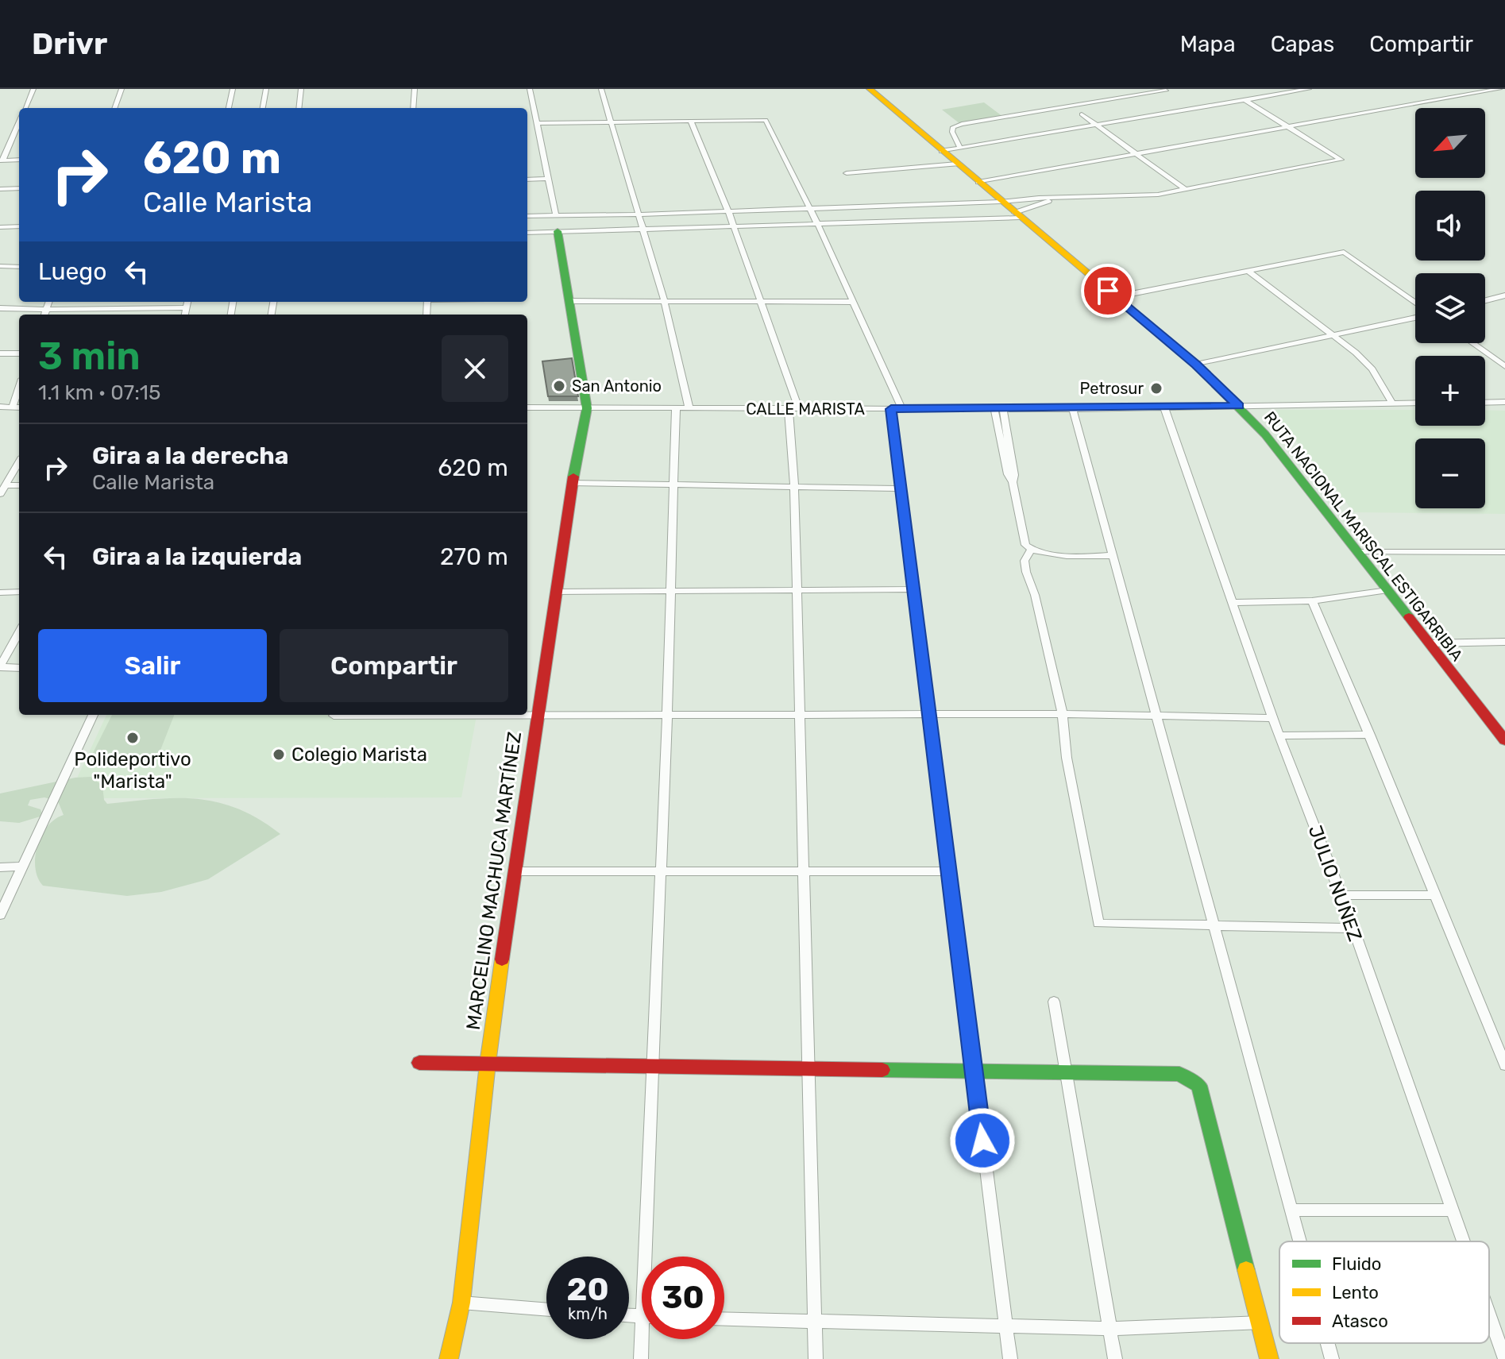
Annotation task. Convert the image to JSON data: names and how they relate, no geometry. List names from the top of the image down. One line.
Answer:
{"streets":{"street":["CALLE MARISTA","RUTA NACIONAL MARISCAL ESTIGARRIBIA","MARCELINO MACHUCA MARTÍNEZ","JULIO NUÑEZ"]},"crossings":[["CALLE MARISTA","RUTA NACIONAL MARISCAL ESTIGARRIBIA"],["CALLE MARISTA","MARCELINO MACHUCA MARTÍNEZ"],["CALLE MARISTA","JULIO NUÑEZ"]],"places":["San Antonio","Petrosur","Polideportivo \"Marista\"","Colegio Marista"],"legend":["Fluido","Lento","Atasco"],"north":"bottom left","page":{"header":"Drivr","nav":["Mapa","Capas","Compartir"],"map_buttons":["+","−"],"turn":["620 m","Calle Marista"],"then":"Luego","heading":["3 min","1.1 km · 07:15"],"list":[{"name":"Gira a la derecha","note":"Calle Marista","value":"620 m"},{"name":"Gira a la izquierda","value":"270 m"}],"buttons":["Salir","Compartir"],"speed":"20 km/h","limit":"30"}}
